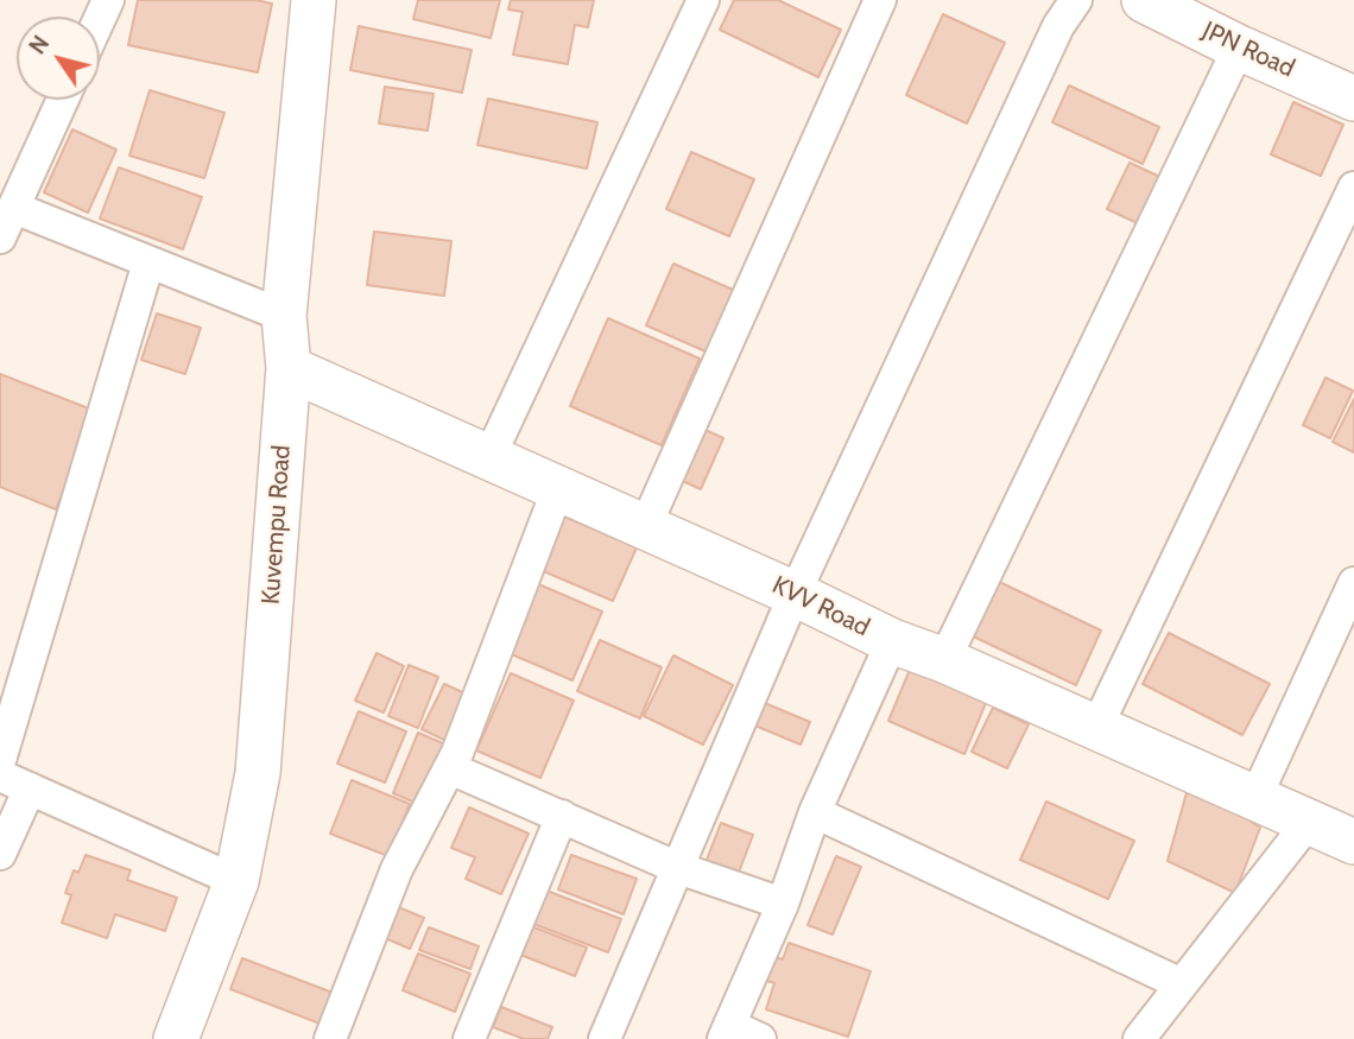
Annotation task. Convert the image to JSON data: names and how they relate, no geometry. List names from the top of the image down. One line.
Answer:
{"streets":{"main road":["JPN Road","Kuvempu Road","KVV Road"]},"crossings":[["Kuvempu Road","KVV Road"]],"north":"top left"}
